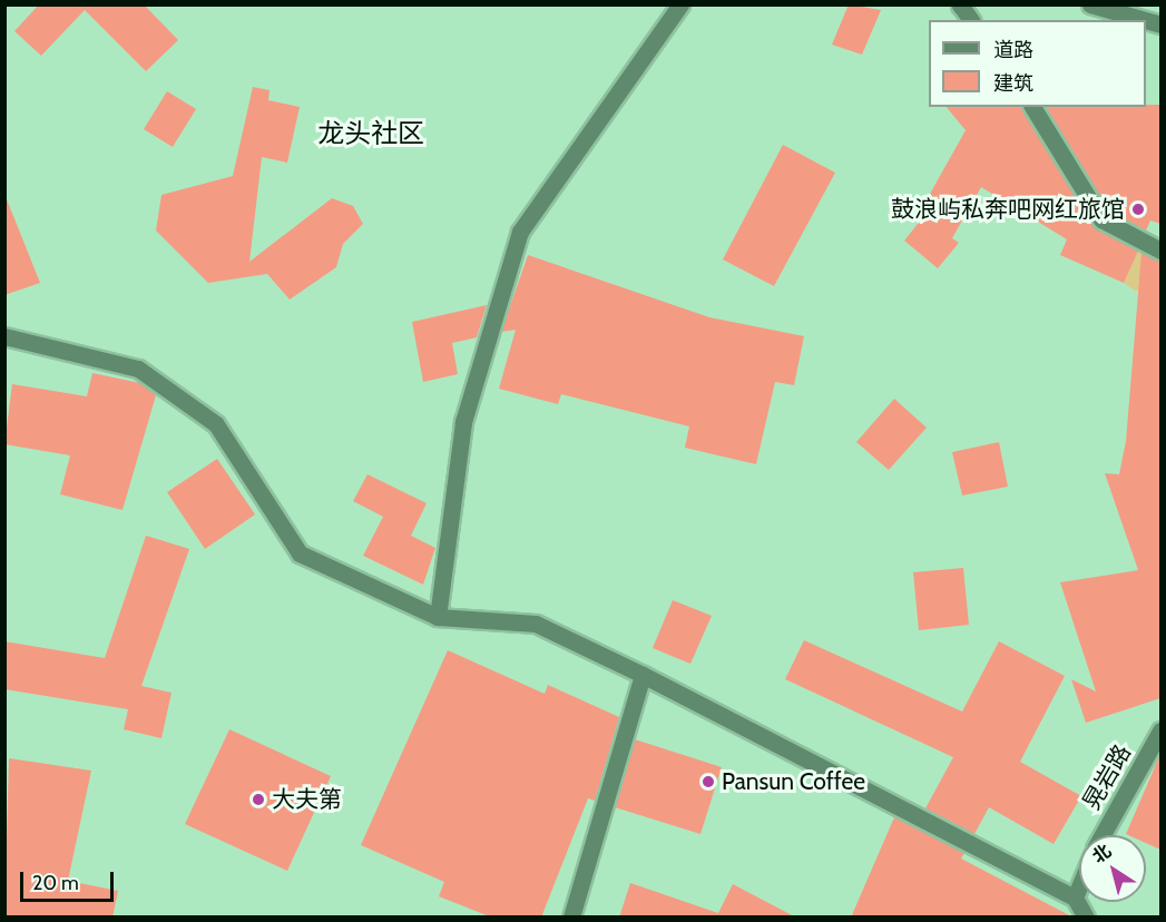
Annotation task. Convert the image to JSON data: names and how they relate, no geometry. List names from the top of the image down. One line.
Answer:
{"streets":{"street":["晃岩路"]},"districts":["龙头社区"],"places":["鼓浪屿私奔吧网红旅馆","Pansun Coffee","大夫第"],"legend":["道路","建筑"],"scale_bar":"20 m","north":"top left"}
